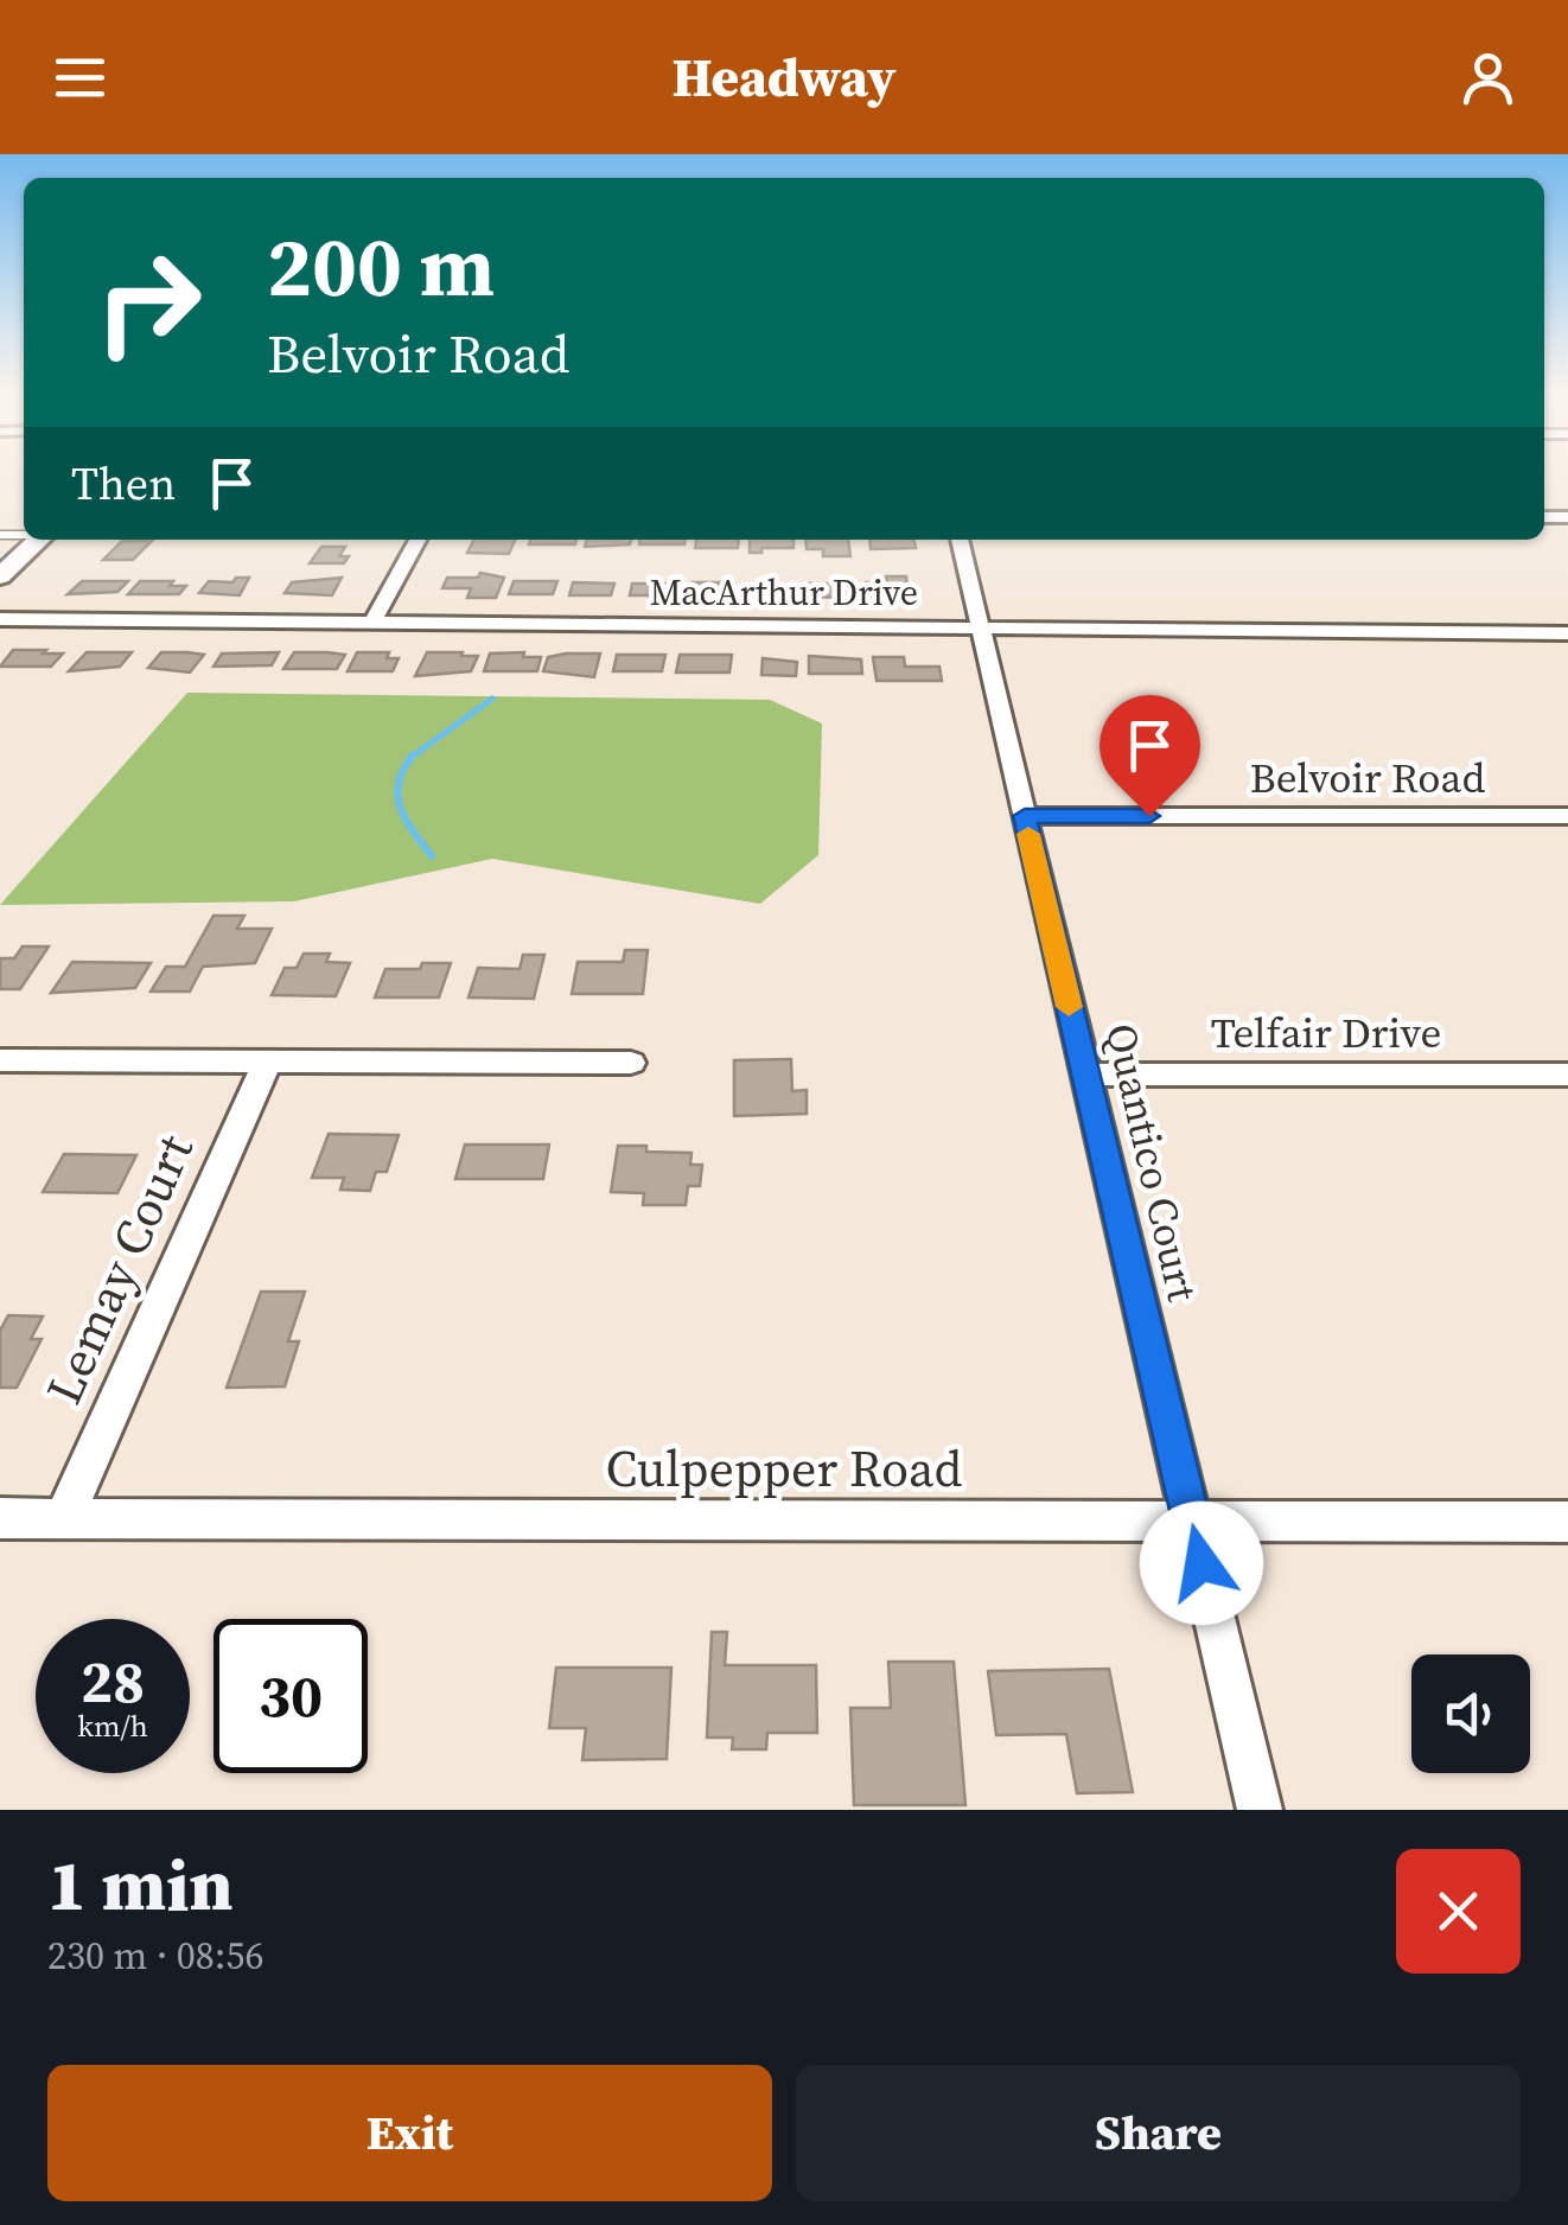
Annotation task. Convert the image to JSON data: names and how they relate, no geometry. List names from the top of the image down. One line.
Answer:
{"streets":{"street":["MacArthur Drive","Belvoir Road","Telfair Drive","Quantico Court","Lemay Court","Culpepper Road"]},"crossings":[["MacArthur Drive","Quantico Court"],["Belvoir Road","Quantico Court"],["Telfair Drive","Quantico Court"],["Quantico Court","Culpepper Road"],["Lemay Court","Culpepper Road"]],"page":{"header":"Headway","turn":["200 m","Belvoir Road"],"then":"Then","speed":"28 km/h","limit":"30","heading":["1 min","230 m · 08:56"],"buttons":["Exit","Share"]}}
